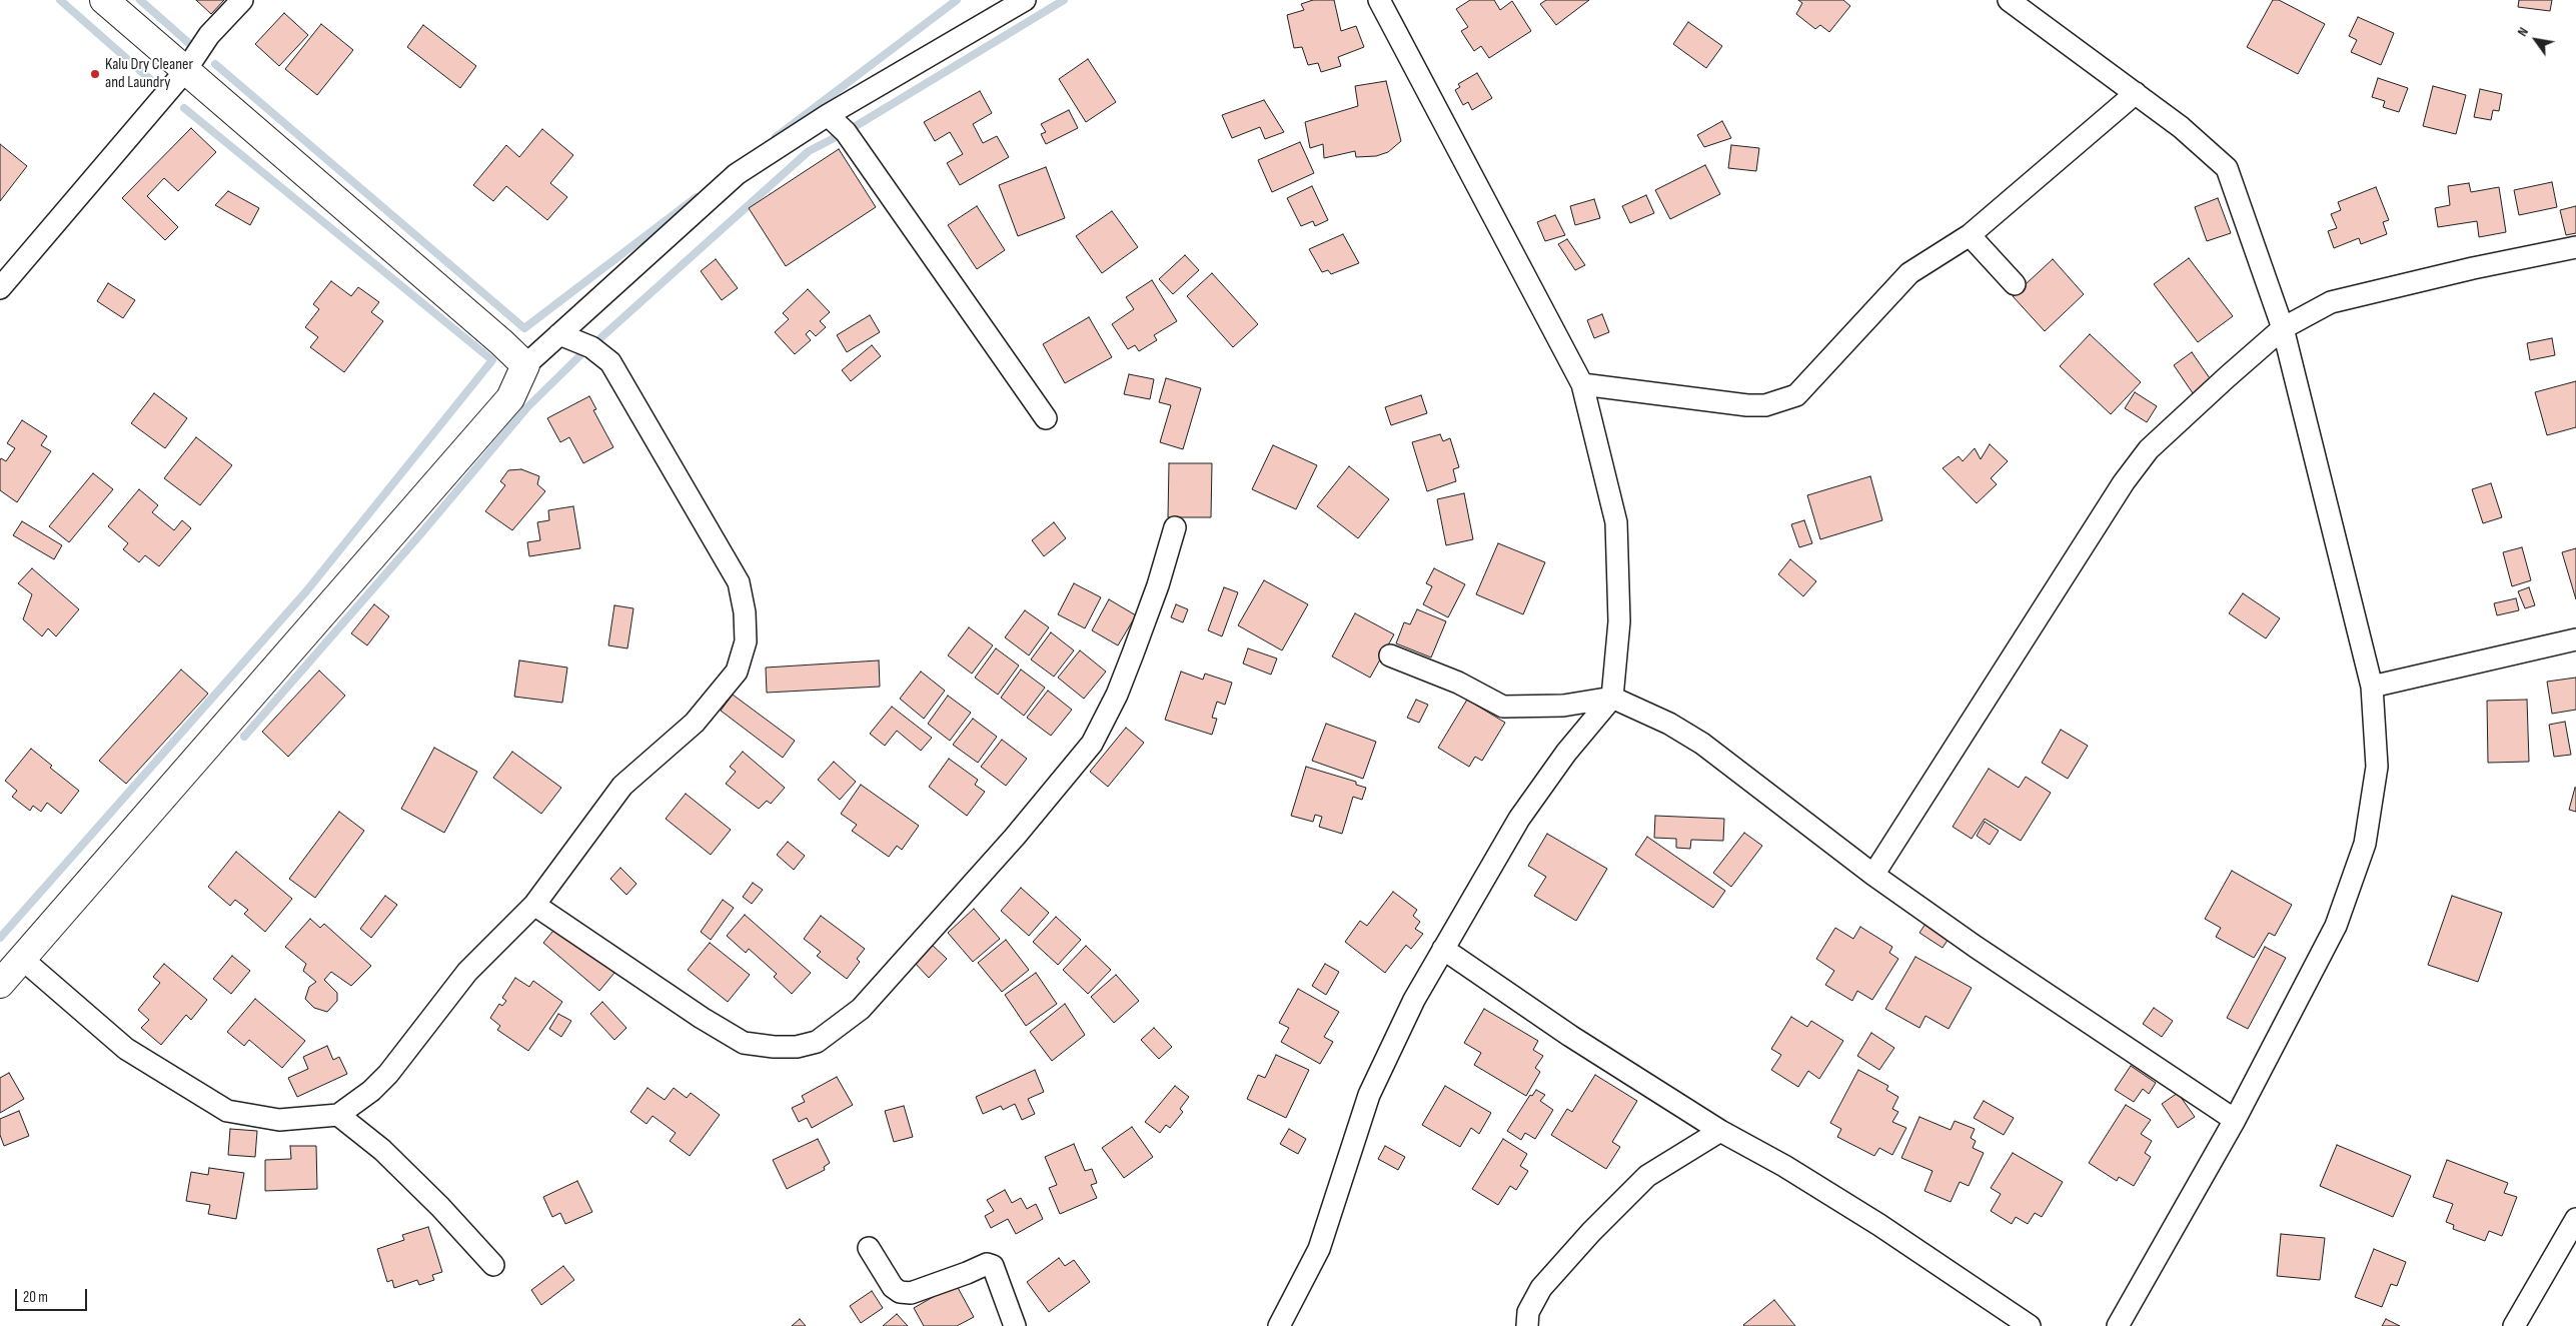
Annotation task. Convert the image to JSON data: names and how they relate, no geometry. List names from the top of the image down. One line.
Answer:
{"places":["Kalu Dry Cleaner and Laundry"],"scale_bar":"20 m","north":"top left"}
